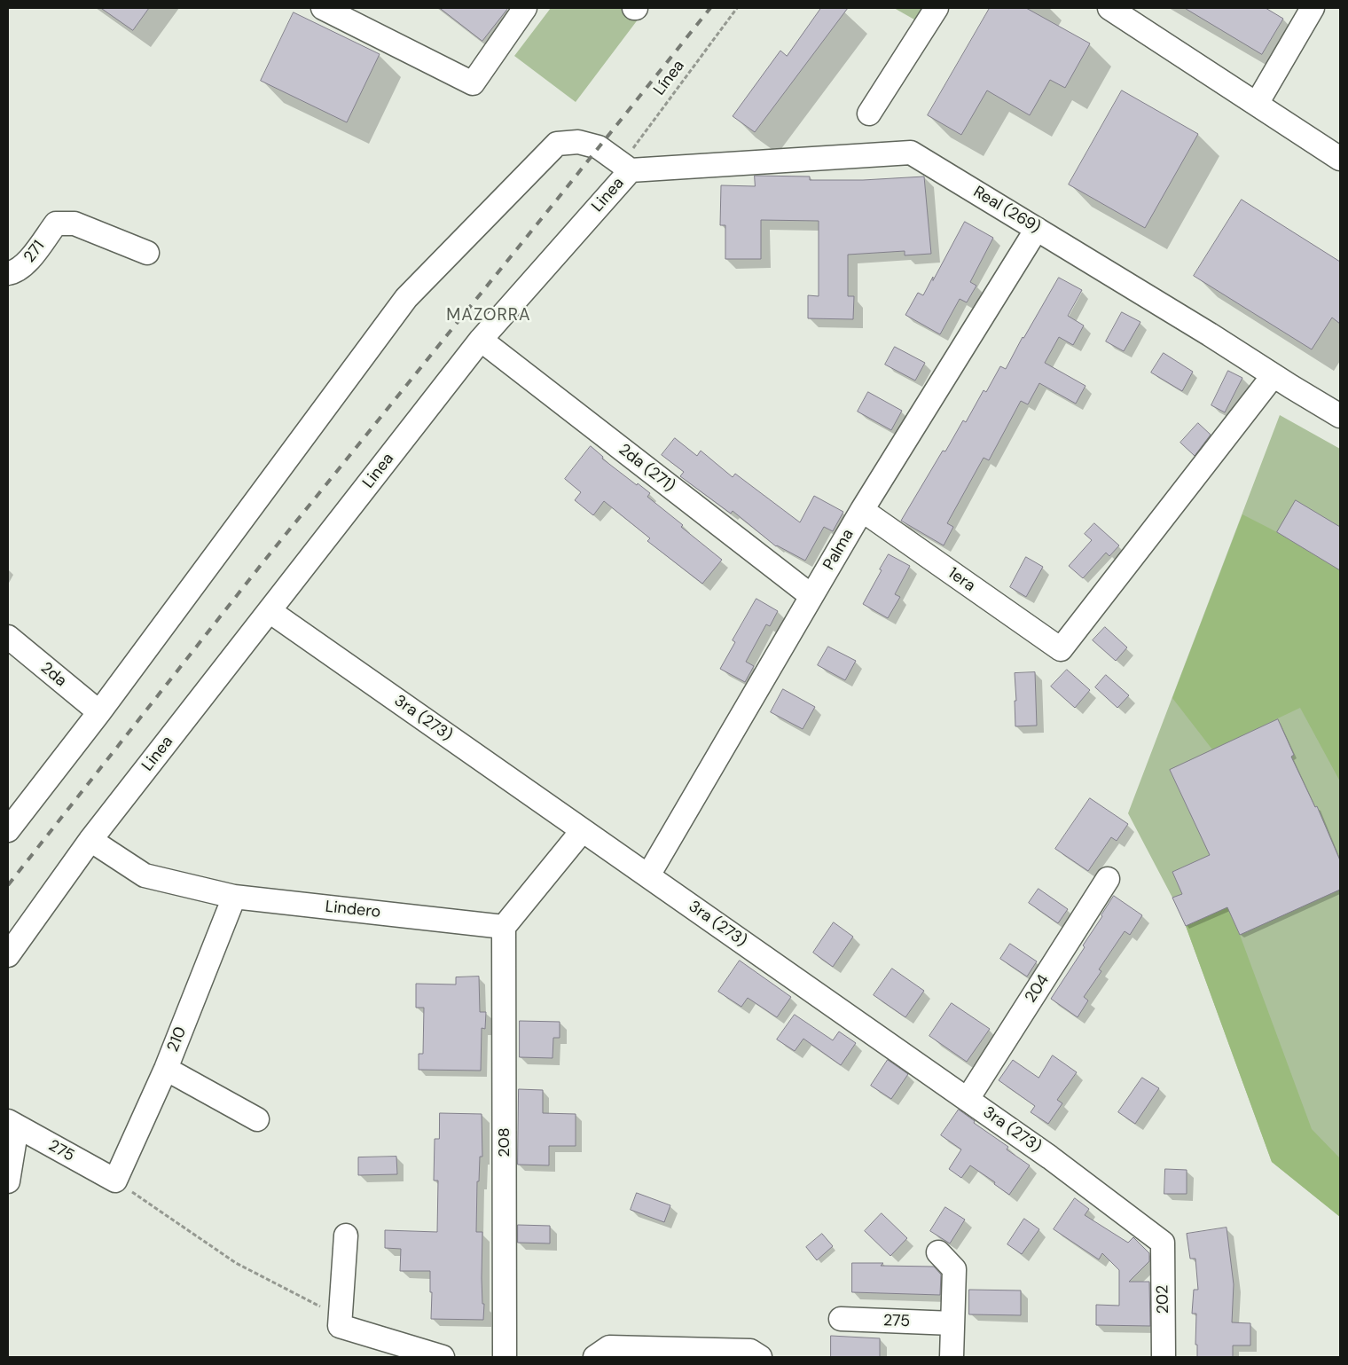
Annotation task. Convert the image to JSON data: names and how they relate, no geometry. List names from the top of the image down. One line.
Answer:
{"streets":{"street":["Linea","Real (269)","271","2da (271)","Palma","1era","2da","3ra (273)","Lindero","204","210","208","275","202"],"path":["Línea"]},"crossings":[["Línea","Linea"],["Línea","Real (269)"],["Linea","Real (269)"],["Linea","2da (271)"],["Linea","2da"],["Linea","3ra (273)"],["Linea","Lindero"],["Real (269)","Palma"],["Real (269)","1era"],["2da (271)","Palma"],["Palma","1era"],["Palma","3ra (273)"],["3ra (273)","204"],["3ra (273)","202"],["Lindero","210"],["Lindero","208"],["210","275"]],"districts":["MAZORRA"]}
